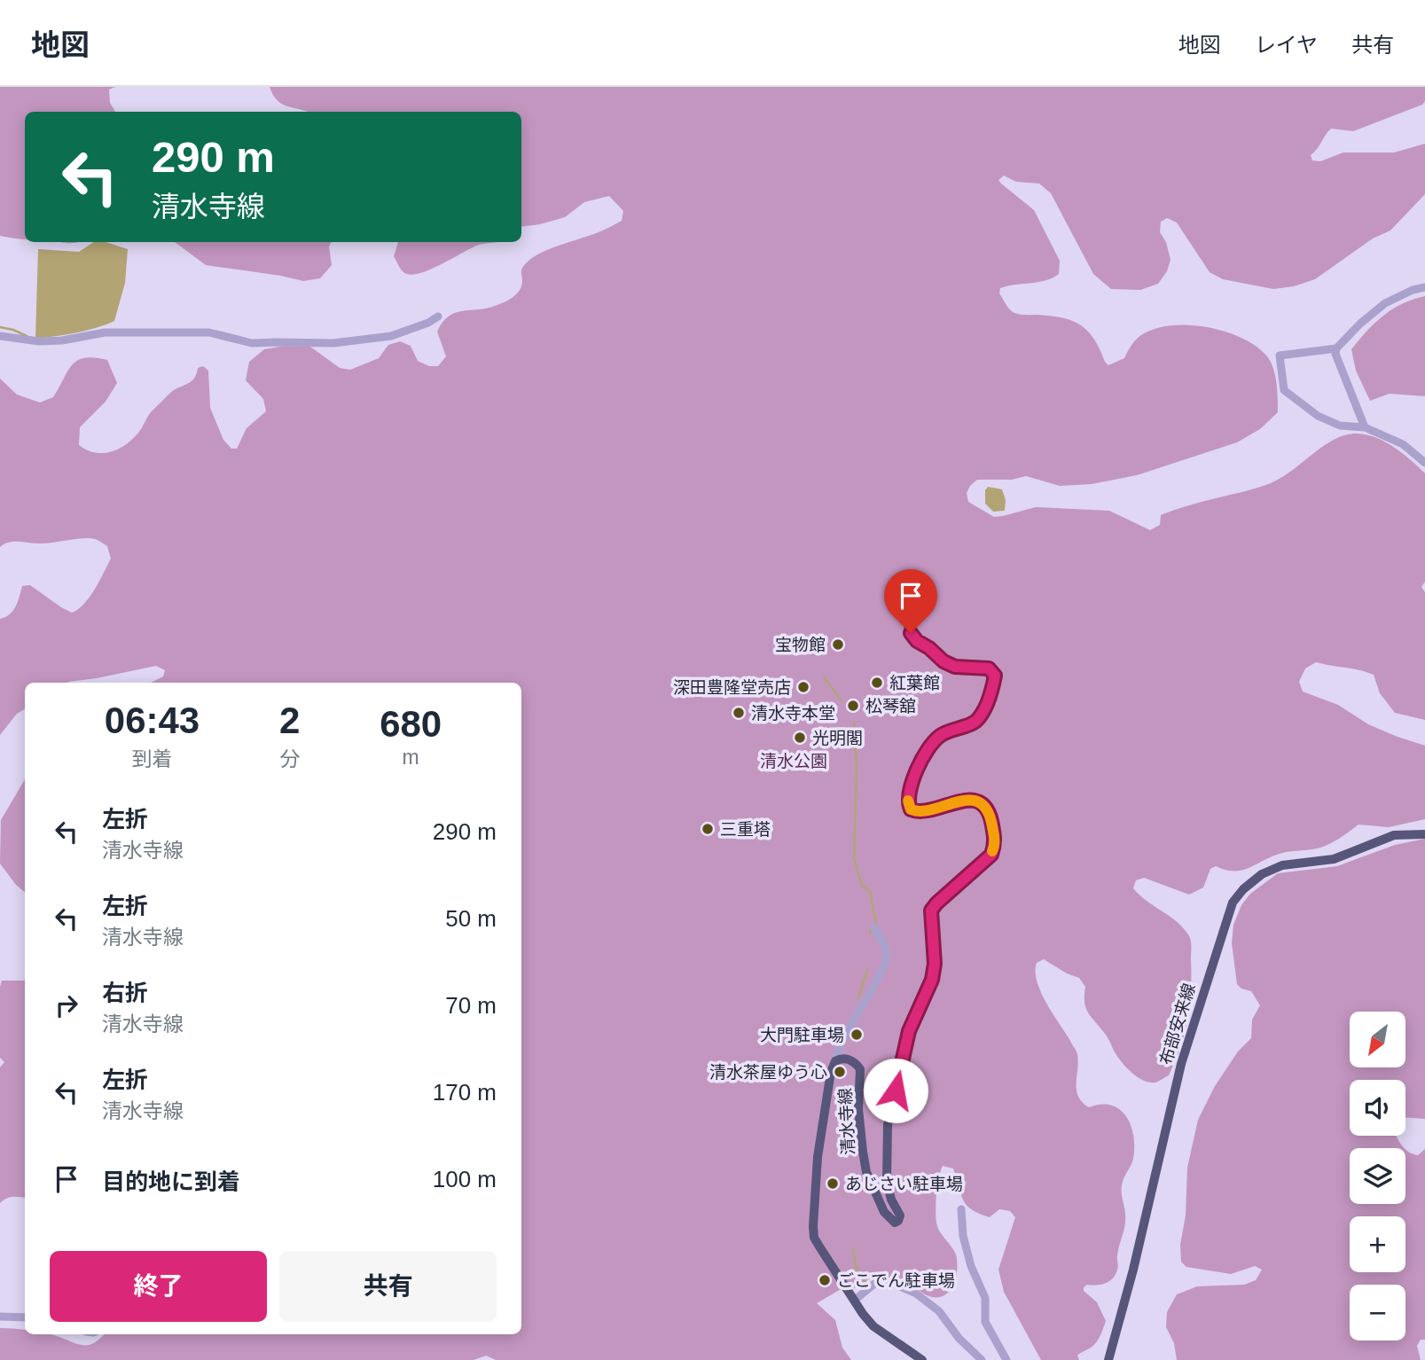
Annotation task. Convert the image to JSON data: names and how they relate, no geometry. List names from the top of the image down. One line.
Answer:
{"streets":{"main road":["布部安来線","清水寺線"]},"parks":["清水公園"],"places":["宝物館","紅葉館","深田豊隆堂売店","松琴舘","清水寺本堂","光明閣","三重塔","大門駐車場","清水茶屋ゆう心","あじさい駐車場","ごこでん駐車場"],"north":"bottom left","page":{"header":"地図","nav":["地図","レイヤ","共有"],"turn":["290 m","清水寺線"],"eta":["06:43","到着","2","分","680","m"],"list":[{"name":"左折","note":"清水寺線","value":"290 m"},{"name":"左折","note":"清水寺線","value":"50 m"},{"name":"右折","note":"清水寺線","value":"70 m"},{"name":"左折","note":"清水寺線","value":"170 m"},{"name":"目的地に到着","value":"100 m"}],"map_buttons":["+","−"],"buttons":["終了","共有"]}}
